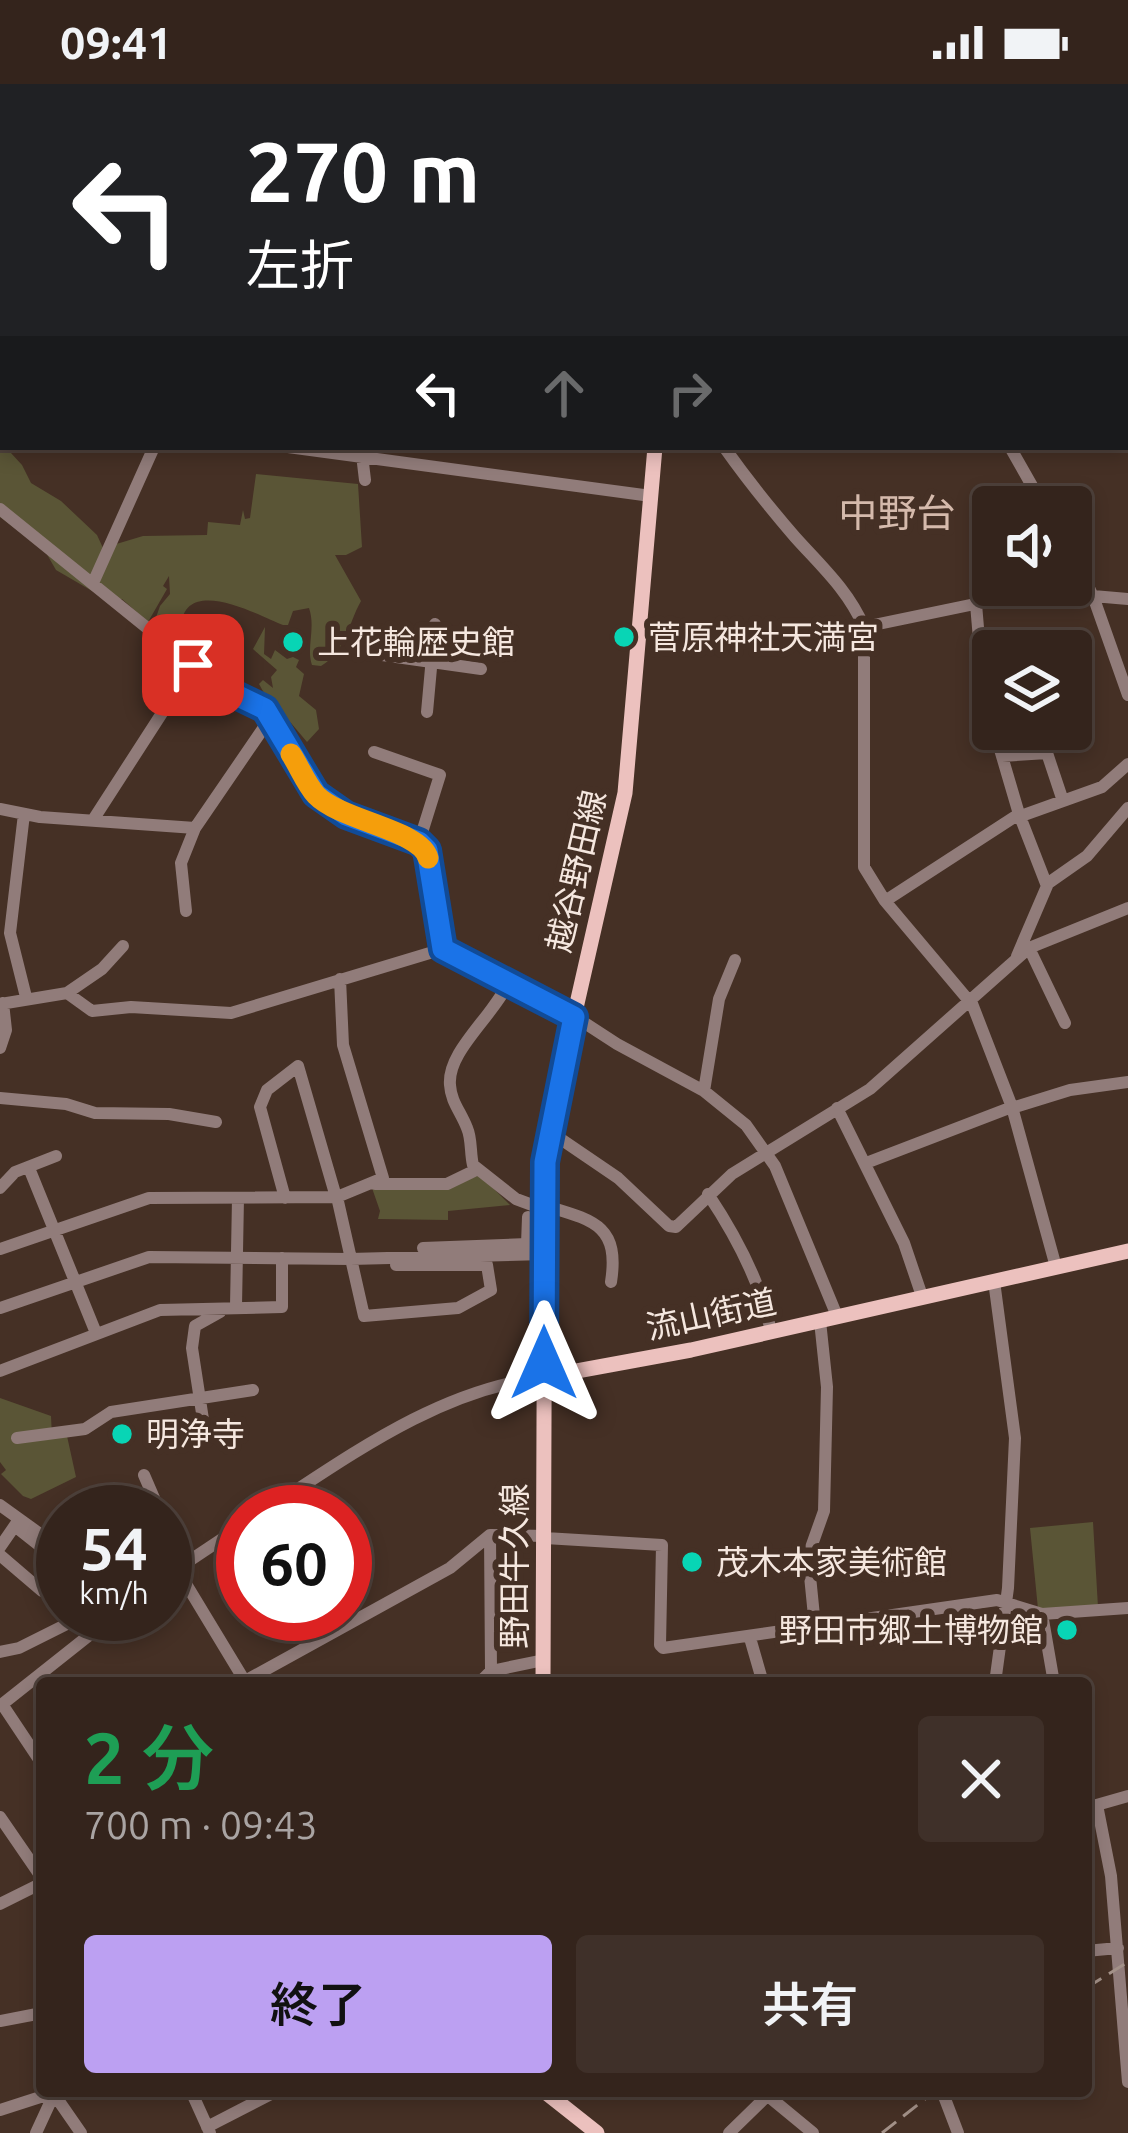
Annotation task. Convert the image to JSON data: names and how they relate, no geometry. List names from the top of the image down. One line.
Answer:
{"streets":{"main road":["越谷野田線","流山街道","野田牛久線"]},"crossings":[["越谷野田線","流山街道"],["越谷野田線","野田牛久線"],["流山街道","野田牛久線"]],"districts":["中野台"],"places":["菅原神社天満宮","上花輪歴史館","明浄寺","茂木本家美術館","野田市郷土博物館"],"page":{"status":"09:41","turn":["270 m","左折"],"speed":"54 km/h","limit":"60","heading":["2 分","700 m · 09:43"],"buttons":["終了","共有"]}}
